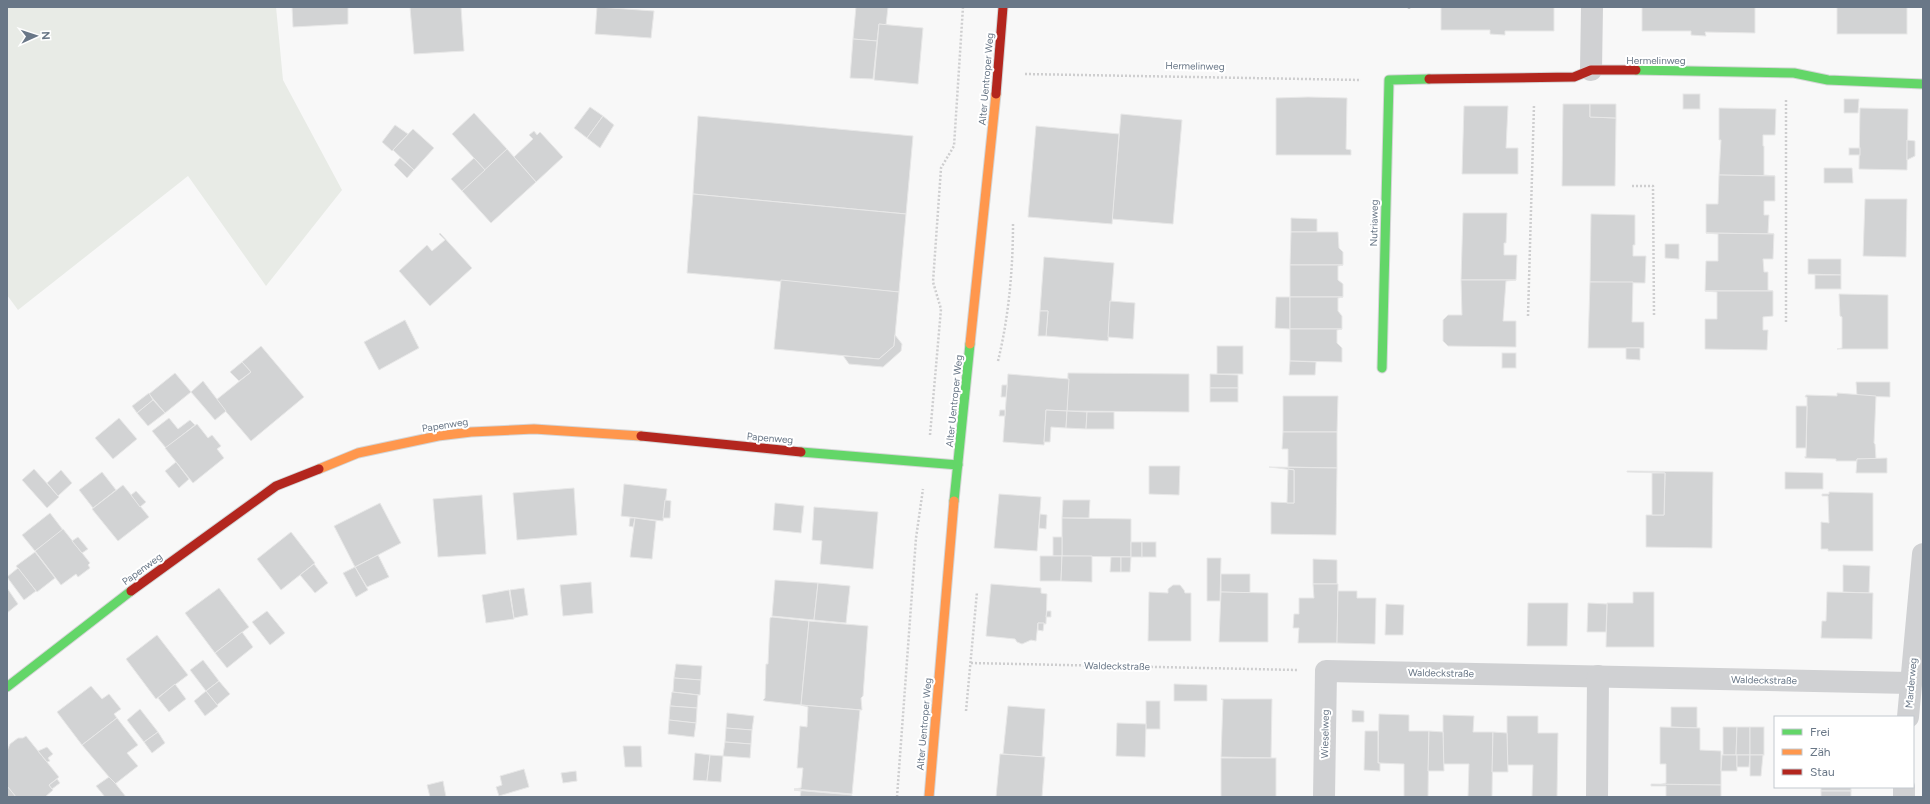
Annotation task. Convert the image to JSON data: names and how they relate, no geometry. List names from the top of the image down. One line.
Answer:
{"streets":{"street":["Hermelinweg","Alter Uentroper Weg","Nutriaweg","Papenweg","Waldeckstraße","Marderweg","Wieselweg"]},"crossings":[["Hermelinweg","Nutriaweg"],["Alter Uentroper Weg","Papenweg"],["Waldeckstraße","Marderweg"],["Waldeckstraße","Wieselweg"]],"legend":["Frei","Zäh","Stau"],"north":"right"}
